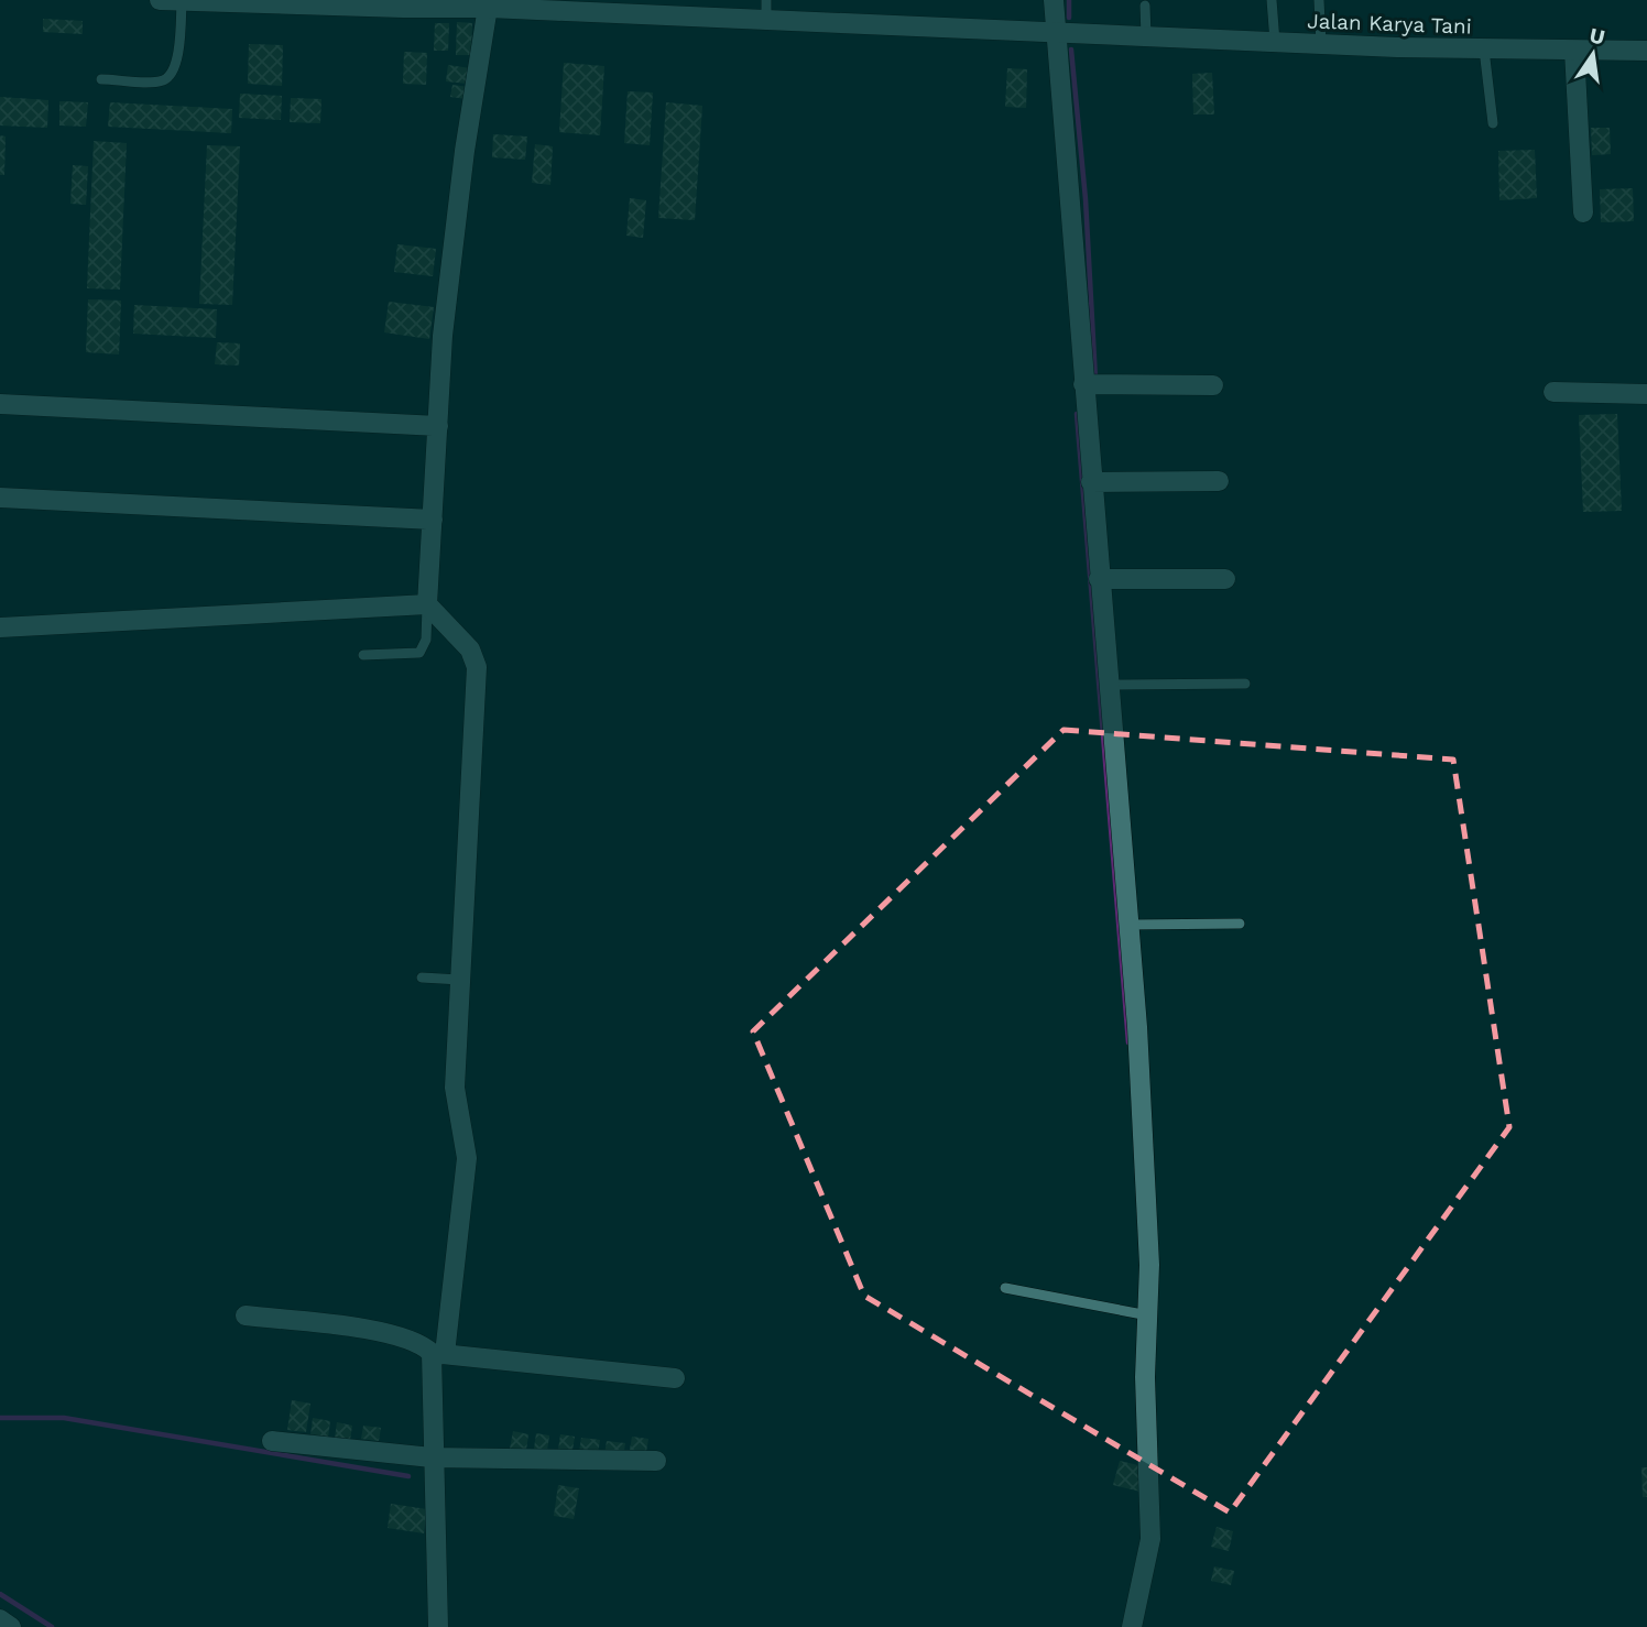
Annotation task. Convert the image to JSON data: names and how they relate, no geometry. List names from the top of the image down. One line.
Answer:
{"streets":{"street":["Jalan Karya Tani"]},"north":"top"}
